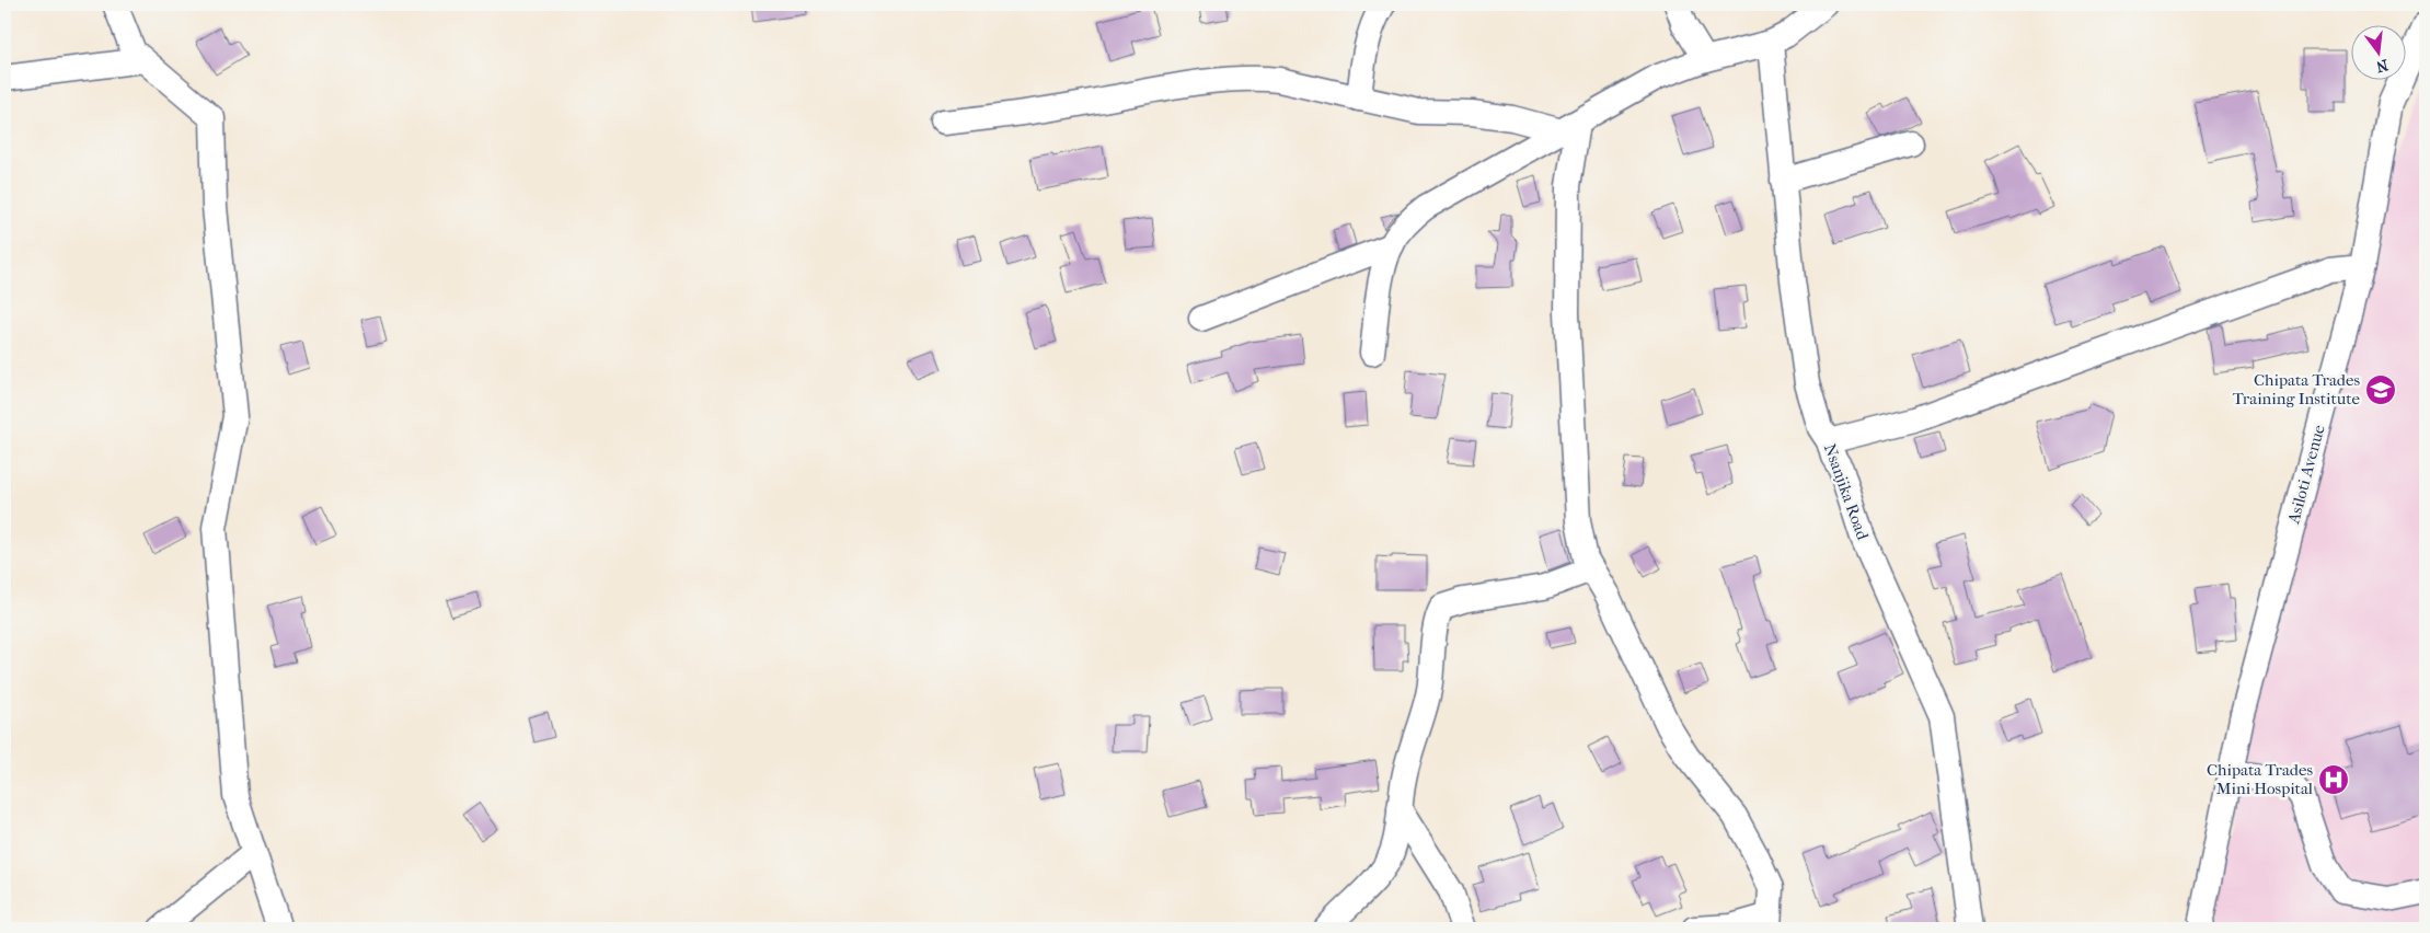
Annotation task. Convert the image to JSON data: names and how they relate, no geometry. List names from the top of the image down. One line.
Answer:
{"streets":{"street":["Asiloti Avenue","Nsanjika Road"]},"places":{"school or university":["Chipata Trades Training Institute"],"hospital":["Chipata Trades Mini Hospital"]},"north":"bottom"}
